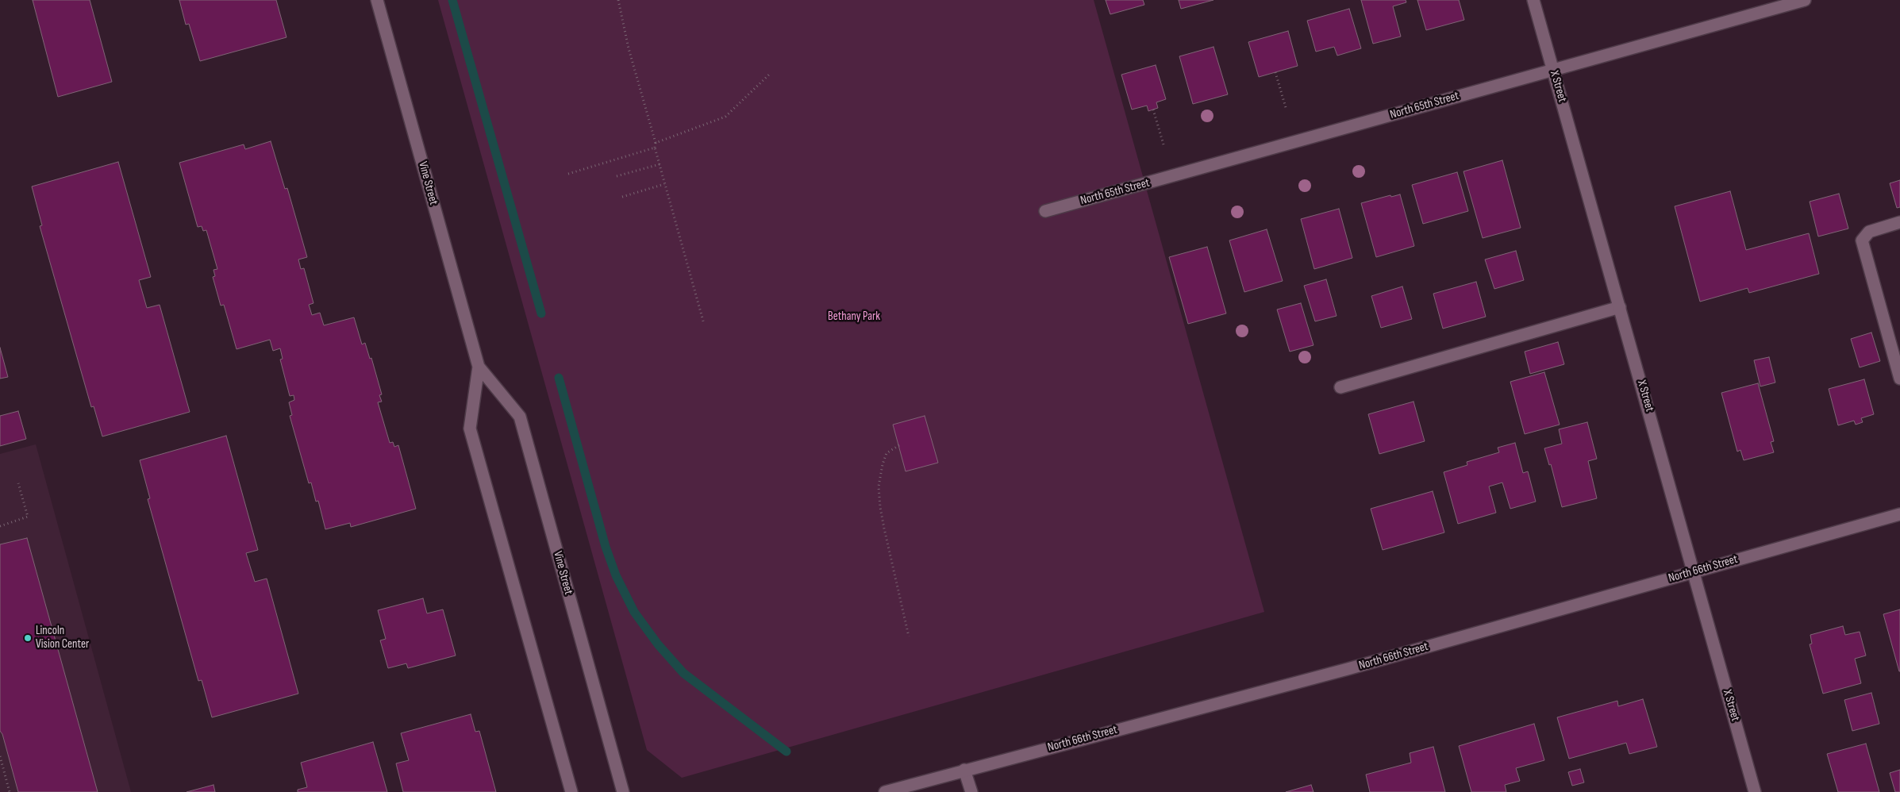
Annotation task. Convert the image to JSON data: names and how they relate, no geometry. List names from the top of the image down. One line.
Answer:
{"streets":{"main road":["X Street","North 65th Street","Vine Street","North 66th Street"]},"crossings":[["X Street","North 65th Street"],["X Street","North 66th Street"]],"parks":["Bethany Park"],"places":["Lincoln Vision Center"]}
